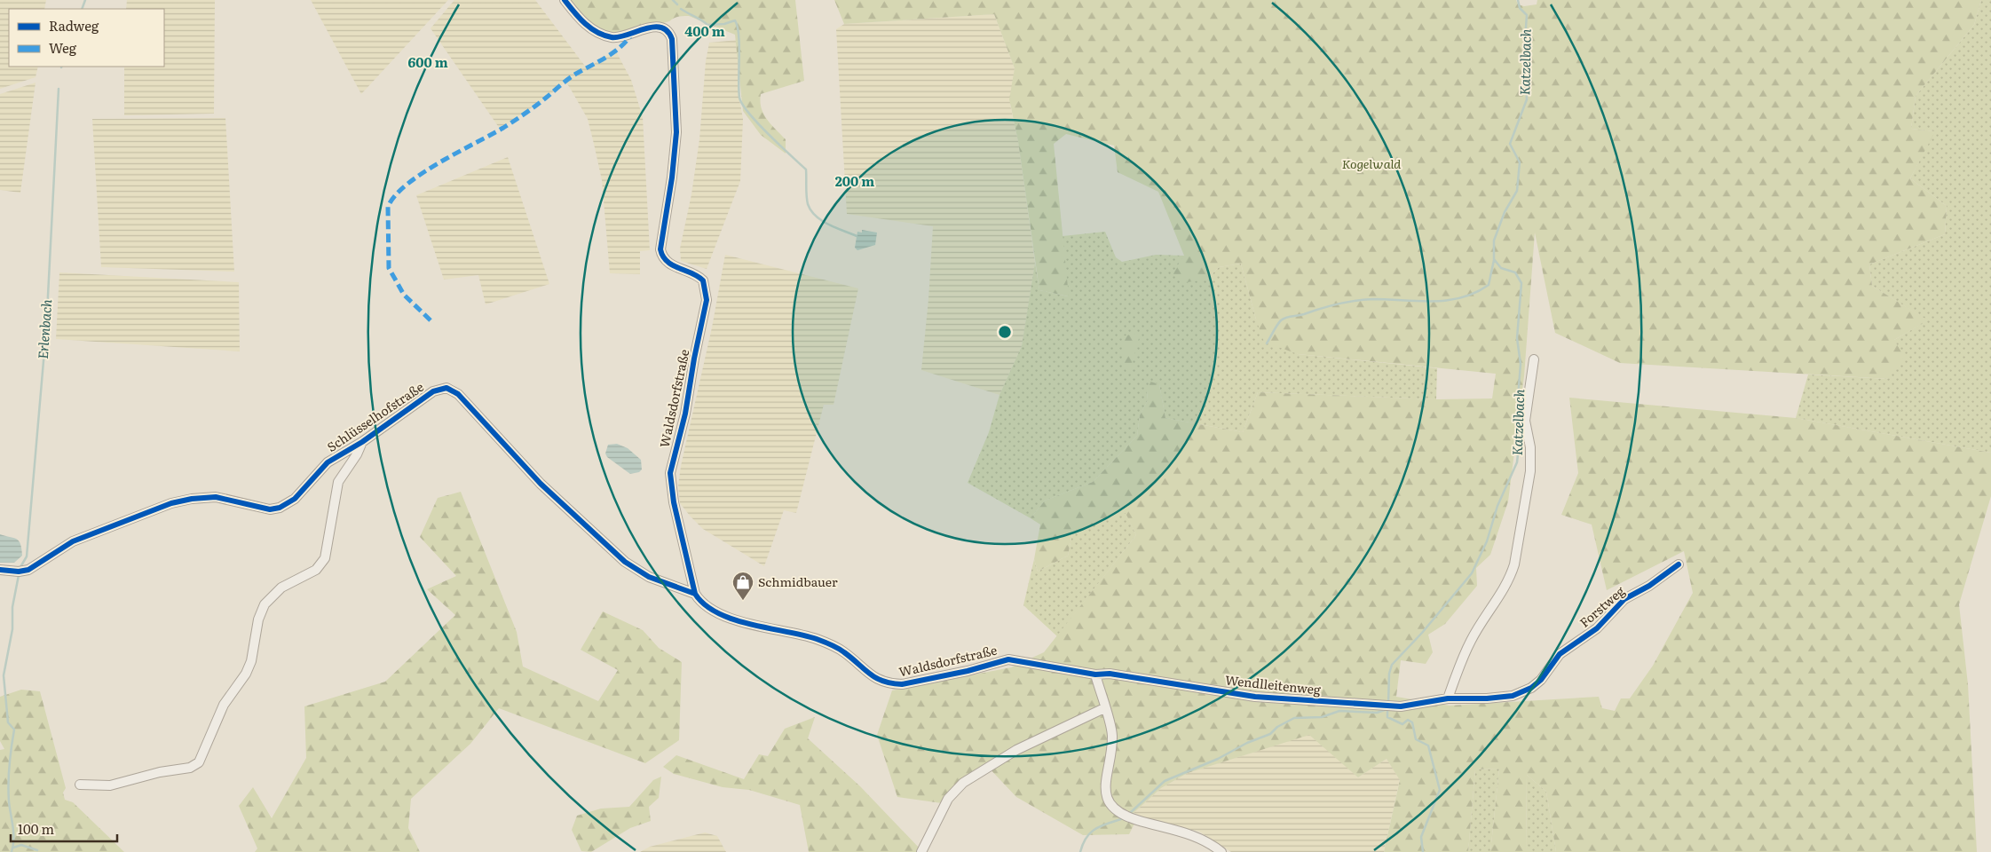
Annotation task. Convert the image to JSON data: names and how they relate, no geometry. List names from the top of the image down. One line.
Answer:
{"streets":{"street":["Waldsdorfstraße","Schlüsselhofstraße","Forstweg","Wendlleitenweg"]},"crossings":[["Waldsdorfstraße","Schlüsselhofstraße"],["Waldsdorfstraße","Wendlleitenweg"],["Forstweg","Wendlleitenweg"]],"water":["Katzelbach","Erlenbach"],"parks":["Kogelwald"],"places":{"shop":["Schmidbauer"]},"legend":["Radweg","Weg"],"scale_bar":"100 m","rings":["400 m","600 m","200 m"]}
